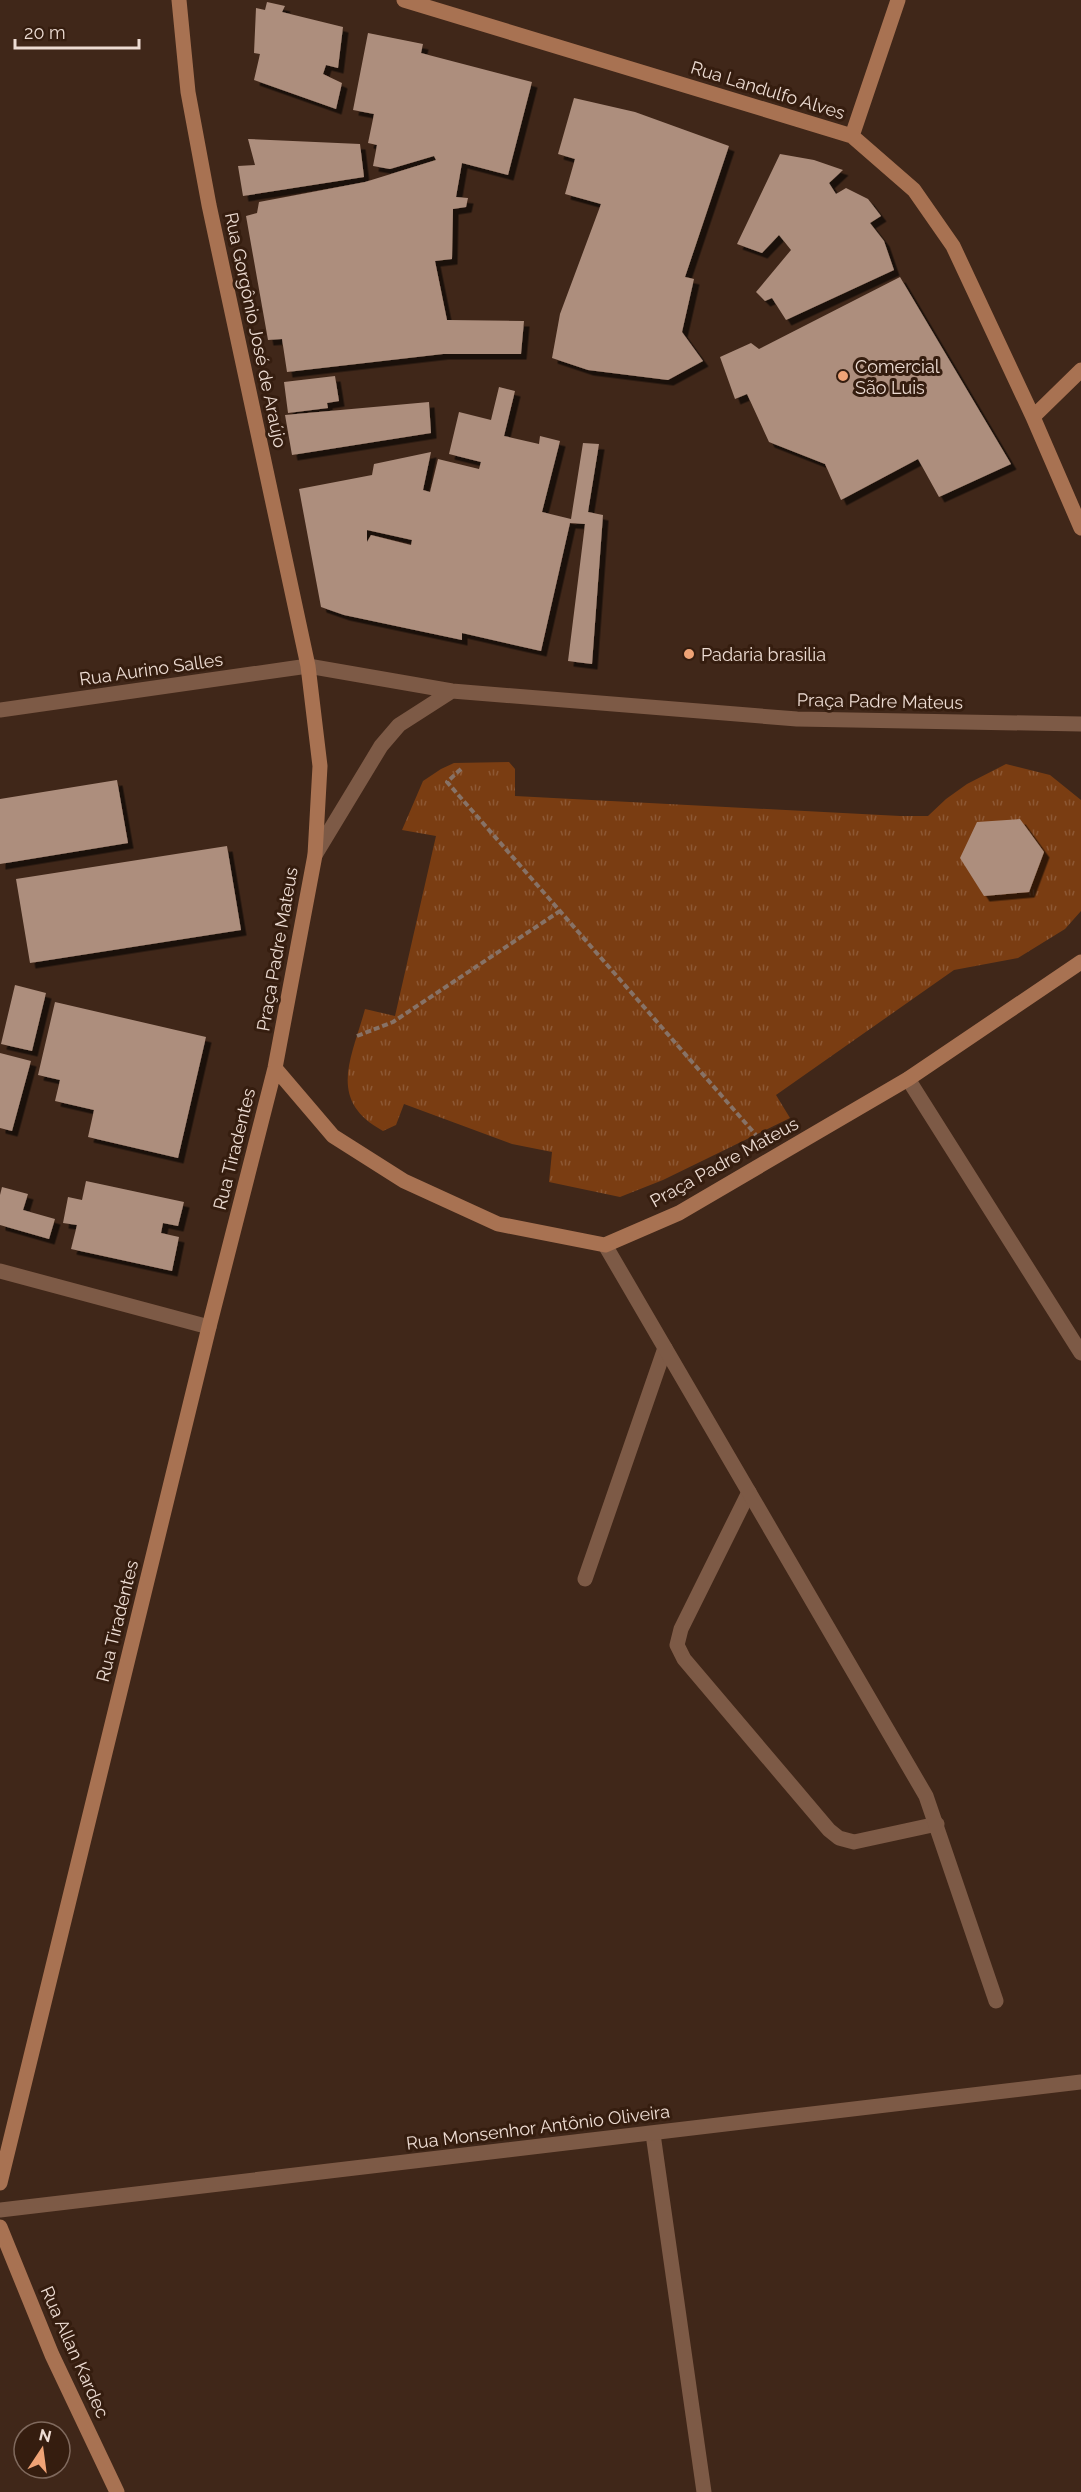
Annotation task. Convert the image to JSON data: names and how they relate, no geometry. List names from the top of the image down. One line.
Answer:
{"streets":{"street":["Rua Landulfo Alves","Rua Gorgônio José de Araújo","Rua Aurino Salles","Praça Padre Mateus","Rua Tiradentes","Rua Monsenhor Antônio Oliveira","Rua Allan Kardec"]},"crossings":[["Rua Gorgônio José de Araújo","Rua Aurino Salles"],["Rua Gorgônio José de Araújo","Praça Padre Mateus"],["Rua Aurino Salles","Praça Padre Mateus"],["Praça Padre Mateus","Rua Tiradentes"]],"places":["Comercial São Luis","Padaria brasilia"],"scale_bar":"20 m","north":"top"}
